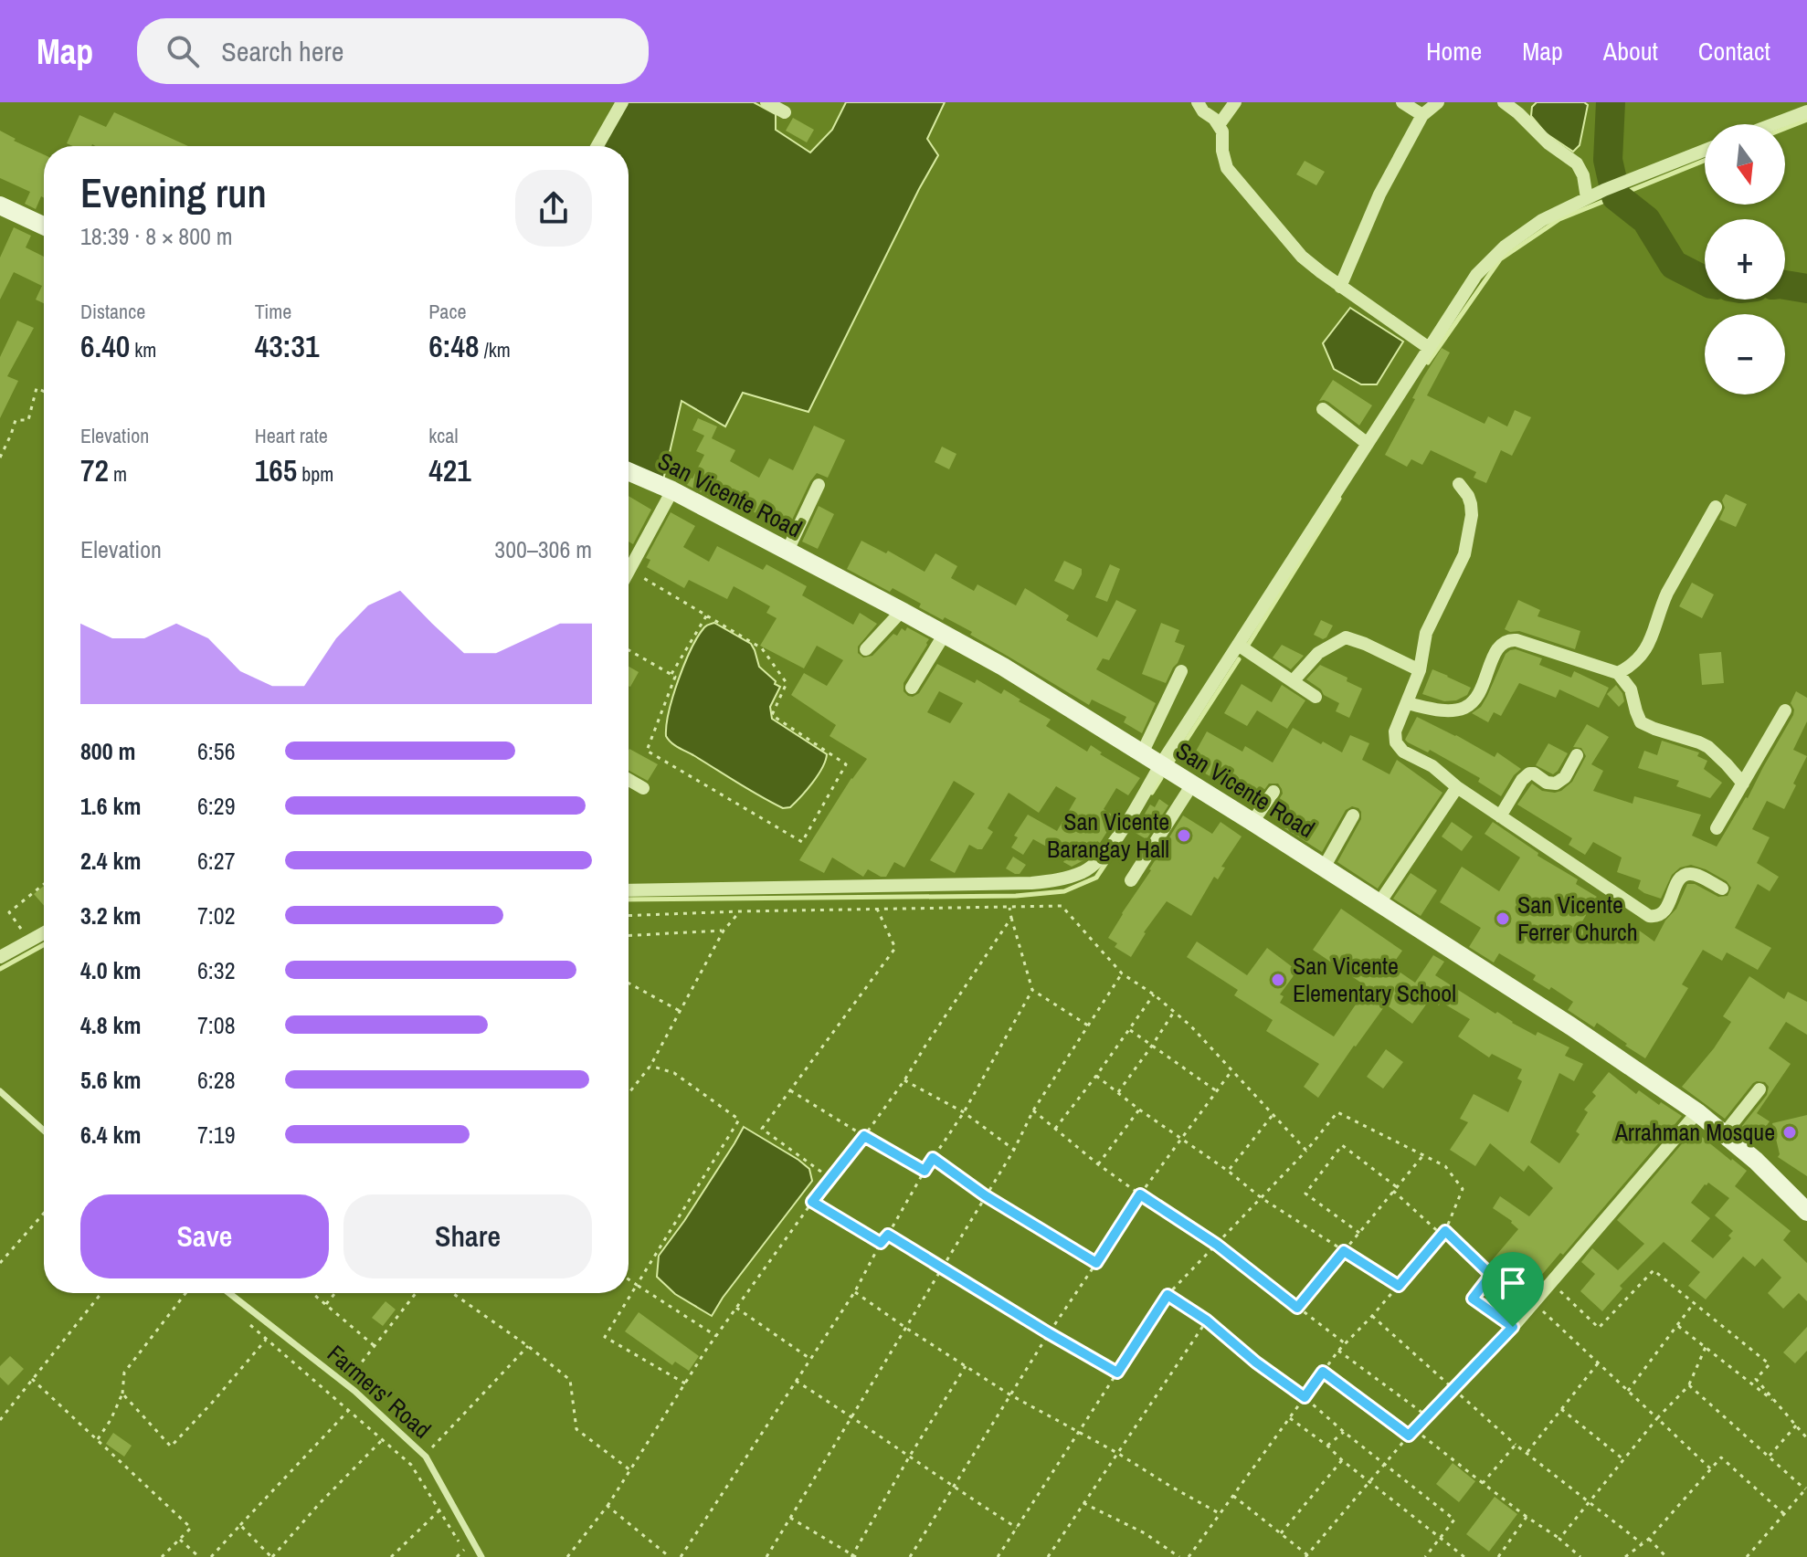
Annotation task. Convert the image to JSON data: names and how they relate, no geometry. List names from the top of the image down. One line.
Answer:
{"streets":{"street":["San Vicente Road"],"lane":["Farmers' Road"]},"places":["San Vicente Barangay Hall","San Vicente Ferrer Church","San Vicente Elementary School","Arrahman Mosque"],"north":"bottom","page":{"header":"Map","search":"Search here","nav":["Home","Map","About","Contact"],"map_buttons":["+","−"],"heading":["Evening run","18:39 · 8 × 800 m"],"stats":[["Distance","6.40 km"],["Time","43:31"],["Pace","6:48 /km"],["Elevation","72 m"],["Heart rate","165 bpm"],["kcal","421"]],"chart":["Elevation","300–306 m"],"list":[{"name":"800 m","note":"6:56"},{"name":"1.6 km","note":"6:29"},{"name":"2.4 km","note":"6:27"},{"name":"3.2 km","note":"7:02"},{"name":"4.0 km","note":"6:32"},{"name":"4.8 km","note":"7:08"},{"name":"5.6 km","note":"6:28"},{"name":"6.4 km","note":"7:19"}],"buttons":["Save","Share"]}}
